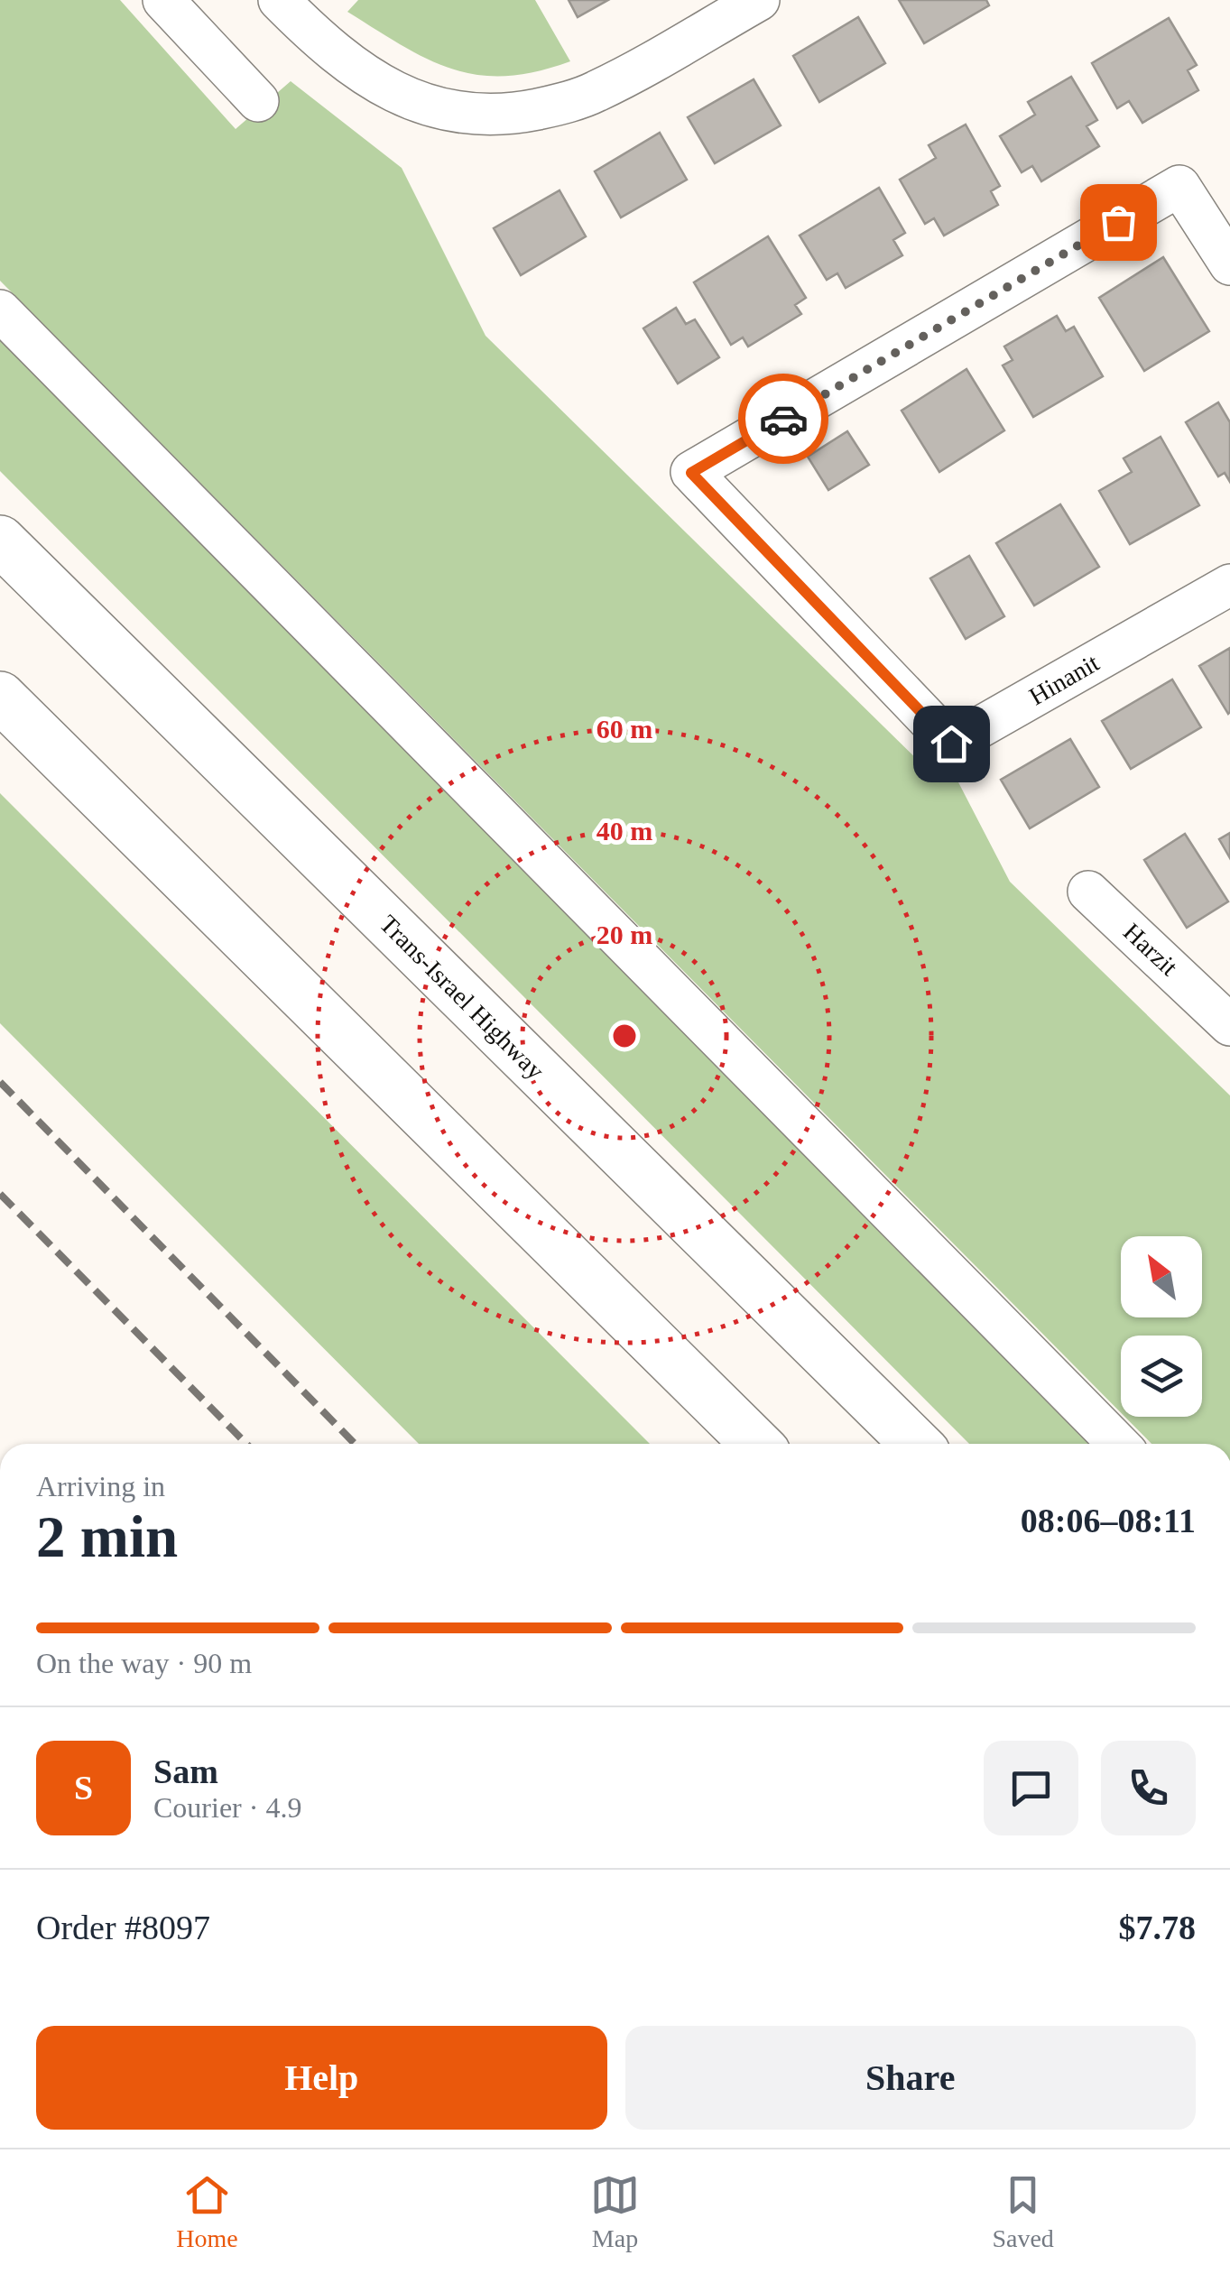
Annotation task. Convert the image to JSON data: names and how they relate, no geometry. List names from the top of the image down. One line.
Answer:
{"streets":{"highway":["Trans-Israel Highway"],"street":["Hinanit","Harzit"]},"north":"top left","page":{"heading":["2 min","Arriving in","08:06–08:11"],"panel":["Sam","Courier · 4.9","Order #8097","$7.78"],"bar":"On the way · 90 m","round":"S","buttons":["Help","Share"],"tabs":["Home","Map","Saved"]},"rings":["60 m","40 m","20 m"]}
